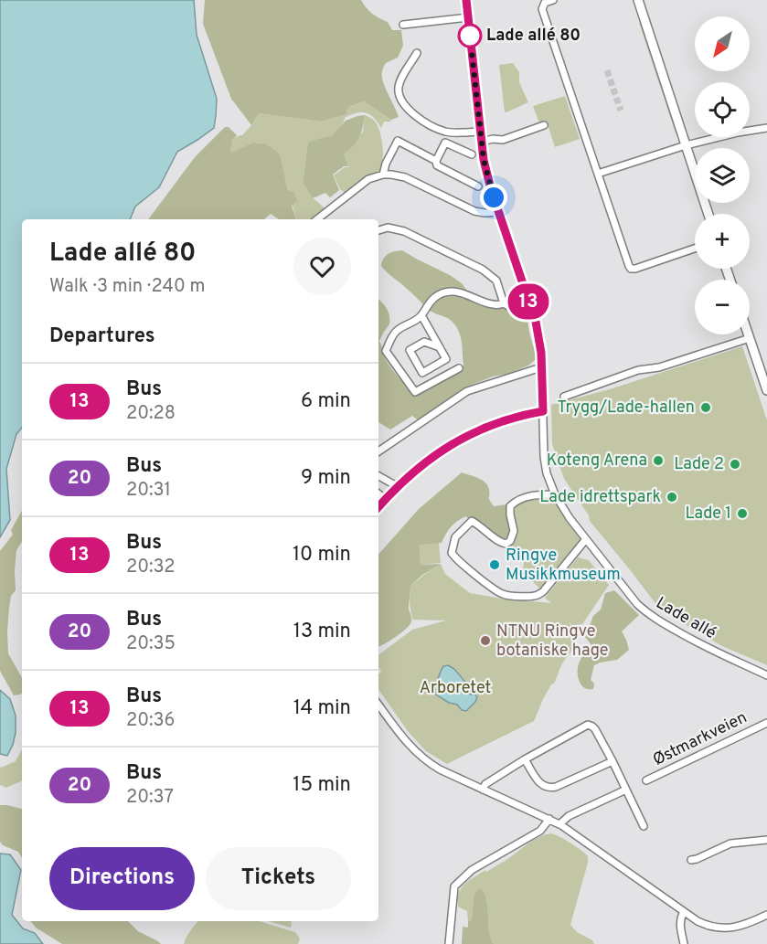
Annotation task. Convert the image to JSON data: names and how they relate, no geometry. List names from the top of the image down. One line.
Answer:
{"streets":{"street":["Lade allé","Østmarkveien"]},"parks":["Arboretet"],"places":["Lade allé 80","Trygg/Lade-hallen","Koteng Arena","Lade 2","Lade idrettspark","Lade 1","Ringve Musikkmuseum","NTNU Ringve botaniske hage"],"lines":["bus line 13"],"north":"bottom left","page":{"on_map":"13","map_buttons":["+","−"],"heading":[["Lade allé 80","Walk · 3 min · 240 m"],"Departures"],"list":[{"mark":"13","name":"Bus","note":"20:28","value":"6 min"},{"mark":"20","name":"Bus","note":"20:31","value":"9 min"},{"mark":"13","name":"Bus","note":"20:32","value":"10 min"},{"mark":"20","name":"Bus","note":"20:35","value":"13 min"},{"mark":"13","name":"Bus","note":"20:36","value":"14 min"},{"mark":"20","name":"Bus","note":"20:37","value":"15 min"}],"buttons":["Directions","Tickets"]}}
